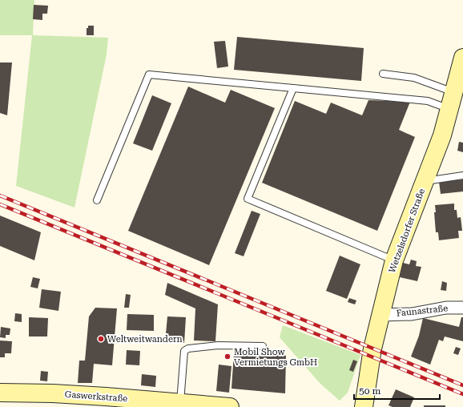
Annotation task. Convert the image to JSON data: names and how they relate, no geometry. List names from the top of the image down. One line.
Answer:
{"streets":{"main road":["Wetzelsdorfer Straße","Gaswerkstraße"],"street":["Faunastraße"]},"crossings":[["Wetzelsdorfer Straße","Faunastraße"]],"places":["Weltweitwandern","Mobil Show Vermietungs GmbH"],"scale_bar":"50 m"}
